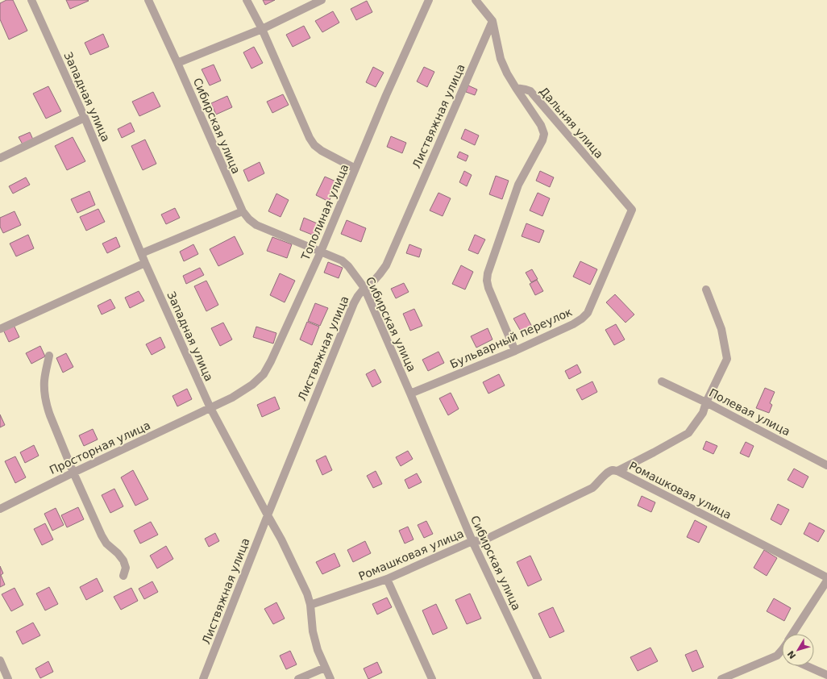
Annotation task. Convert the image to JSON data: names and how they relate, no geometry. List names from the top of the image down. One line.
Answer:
{"streets":{"street":["Западная улица","Листвяжная улица","Дальняя улица","Сибирская улица","Тополиная улица","Бульварный переулок","Полевая улица","Просторная улица","Ромашковая улица"]},"crossings":[["Западная улица","Листвяжная улица"],["Западная улица","Тополиная улица"],["Западная улица","Просторная улица"],["Западная улица","Ромашковая улица"],["Листвяжная улица","Сибирская улица"],["Дальняя улица","Бульварный переулок"],["Сибирская улица","Тополиная улица"],["Сибирская улица","Бульварный переулок"],["Сибирская улица","Ромашковая улица"],["Тополиная улица","Просторная улица"]],"north":"bottom left"}
